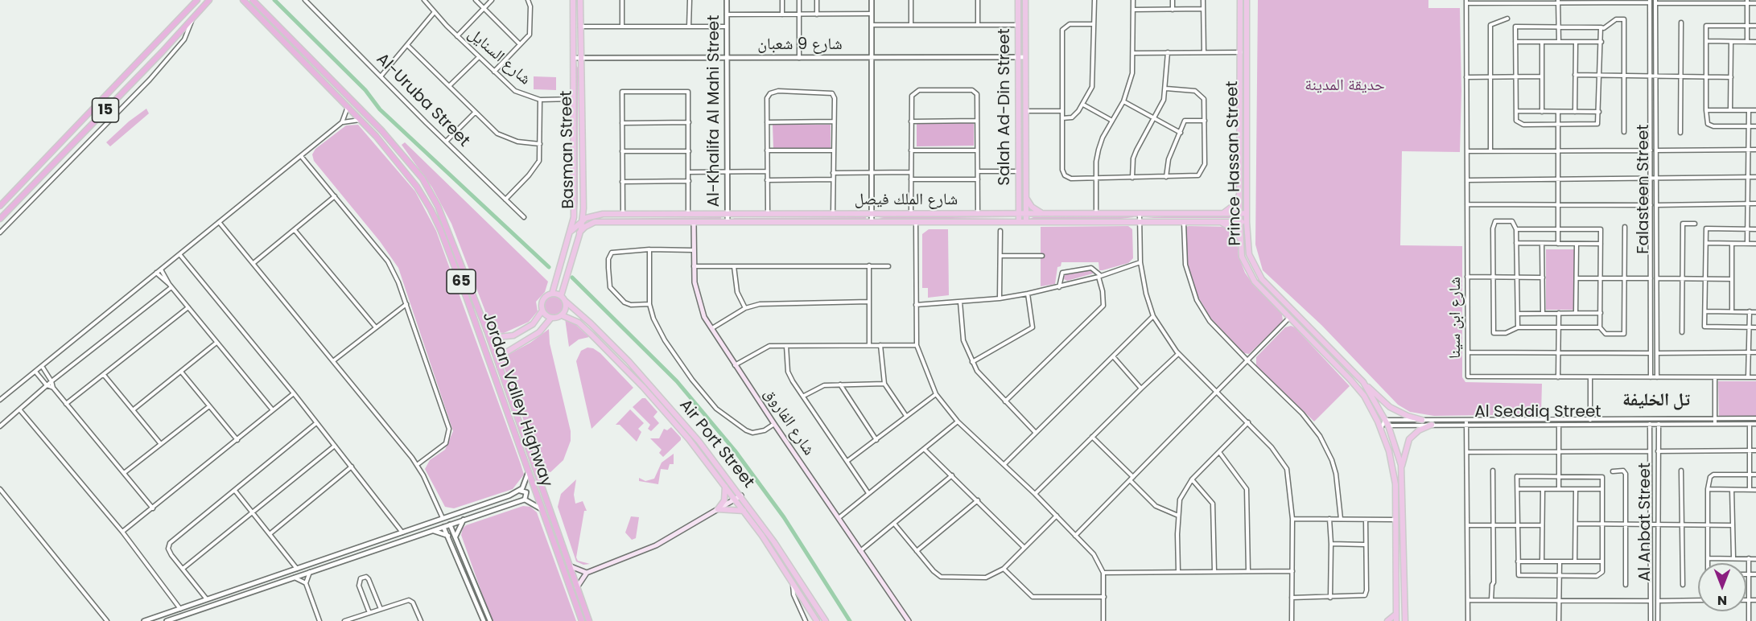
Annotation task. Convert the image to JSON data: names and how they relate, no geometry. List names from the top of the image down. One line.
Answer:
{"streets":{"highway":["15","65","Jordan Valley Highway"],"main road":["Salah Ad-Din Street","Basman Street","Prince Hassan Street","شارع الملك فيصل","شارع الفاروق","Air Port Street"],"street":["شارع 9 شعبان","شارع السنايل","Al-Uruba Street","Al-Khalifa Al Mahi Street","Falasteen Street","شارع ابن سينا","Al Seddiq Street","Al Anbat Street"]},"crossings":[["شارع 9 شعبان","Salah Ad-Din Street"],["شارع 9 شعبان","Al-Khalifa Al Mahi Street"],["شارع 9 شعبان","Basman Street"],["شارع السنايل","Basman Street"],["Salah Ad-Din Street","شارع الملك فيصل"],["Al-Khalifa Al Mahi Street","شارع الملك فيصل"],["Basman Street","شارع الملك فيصل"],["Basman Street","Air Port Street"],["Prince Hassan Street","شارع الملك فيصل"],["Prince Hassan Street","Al Seddiq Street"],["Falasteen Street","شارع ابن سينا"],["شارع الملك فيصل","شارع الفاروق"],["Al Seddiq Street","Al Anbat Street"]],"districts":["تل الخليفة"],"parks":["حديقة المدينة"],"north":"bottom"}
